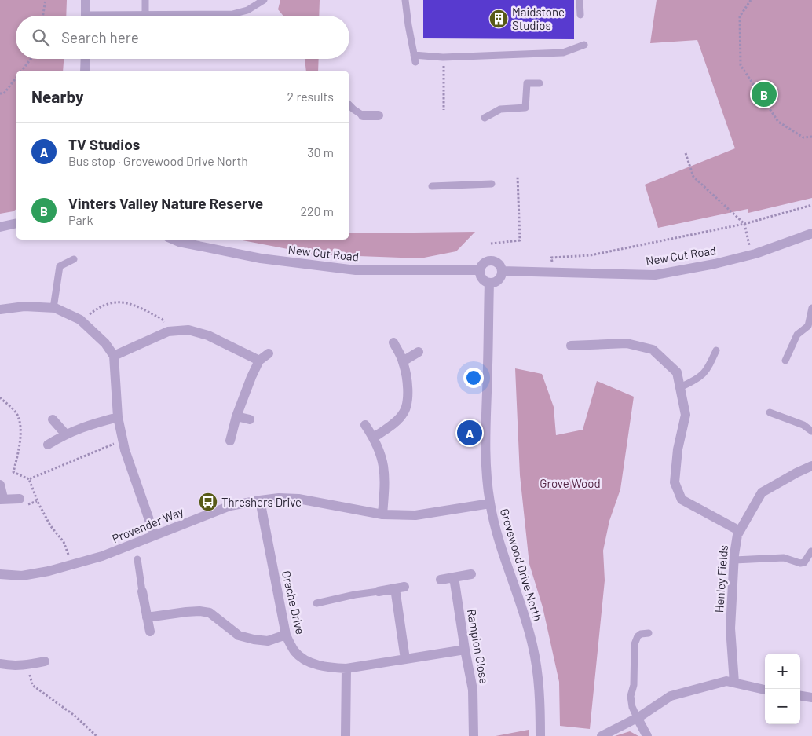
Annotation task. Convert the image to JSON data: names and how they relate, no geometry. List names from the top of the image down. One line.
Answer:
{"streets":{"street":["New Cut Road","Provender Way","Grovewood Drive North","Henley Fields","Orache Drive","Rampion Close"]},"crossings":[["New Cut Road","Grovewood Drive North"],["Provender Way","Grovewood Drive North"],["Provender Way","Orache Drive"],["Orache Drive","Rampion Close"]],"parks":["Grove Wood"],"places":{"building":["Maidstone Studios"],"bus stop":["Threshers Drive"]},"page":{"search":"Search here","heading":["Nearby","2 results"],"pins":["B","A"],"list":[{"mark":"A","name":"TV Studios","note":"Bus stop · Grovewood Drive North","value":"30 m"},{"mark":"B","name":"Vinters Valley Nature Reserve","note":"Park","value":"220 m"}],"map_buttons":["+","−"]}}
